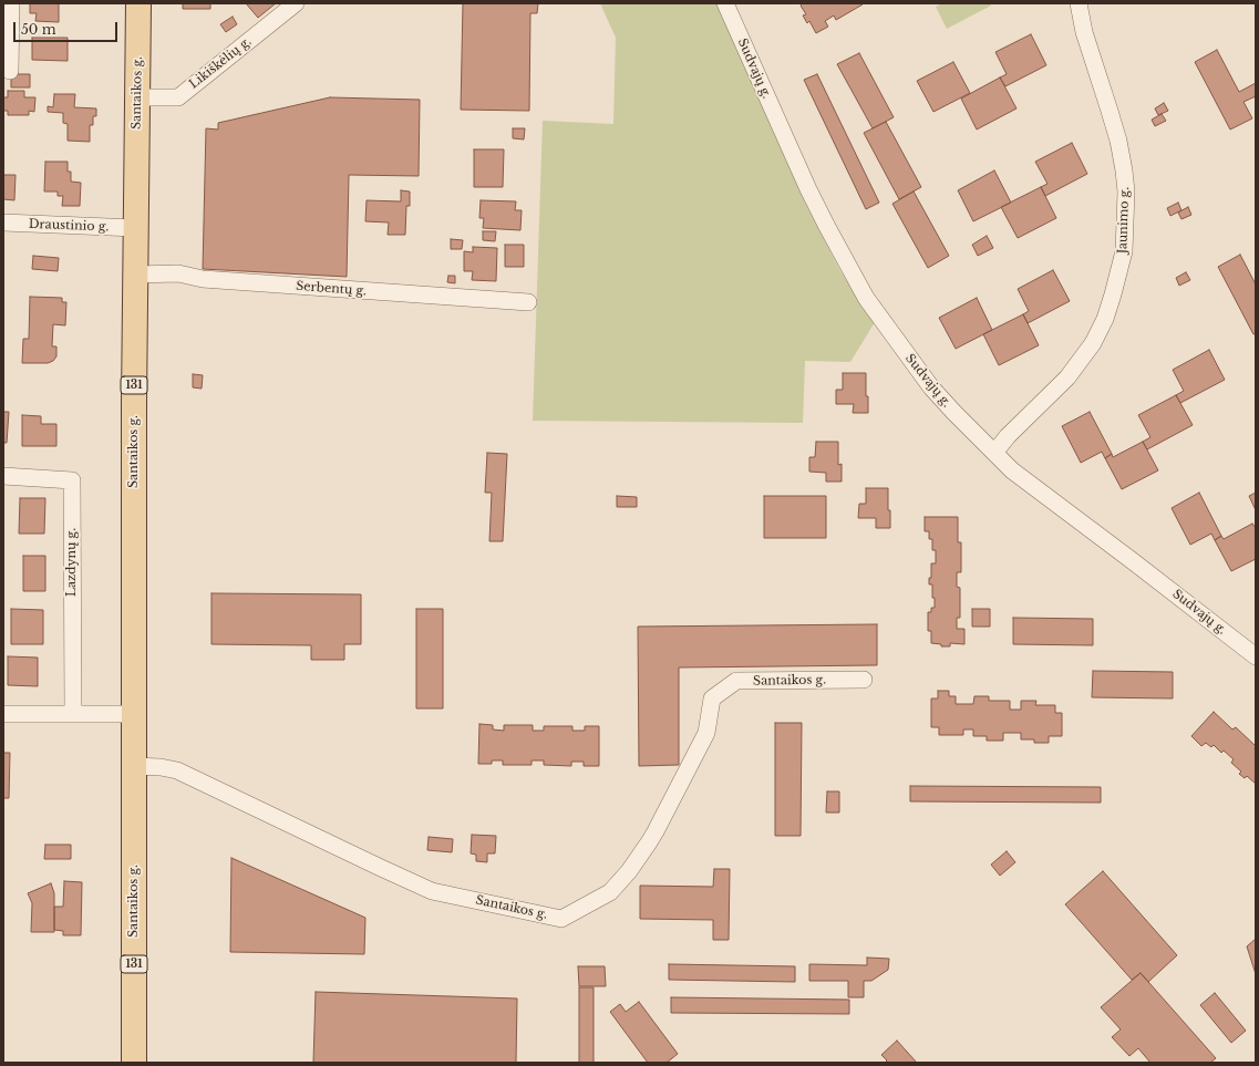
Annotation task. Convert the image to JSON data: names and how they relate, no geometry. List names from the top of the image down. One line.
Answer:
{"streets":{"main road":["Santaikos g.","131"],"street":["Likiškėlių g.","Sudvajų g.","Jaunimo g.","Draustinio g.","Serbentų g.","Lazdynų g."]},"crossings":[["Likiškėlių g.","Santaikos g."],["Sudvajų g.","Jaunimo g."],["Santaikos g.","Draustinio g."],["Santaikos g.","Serbentų g."]],"scale_bar":"50 m"}
